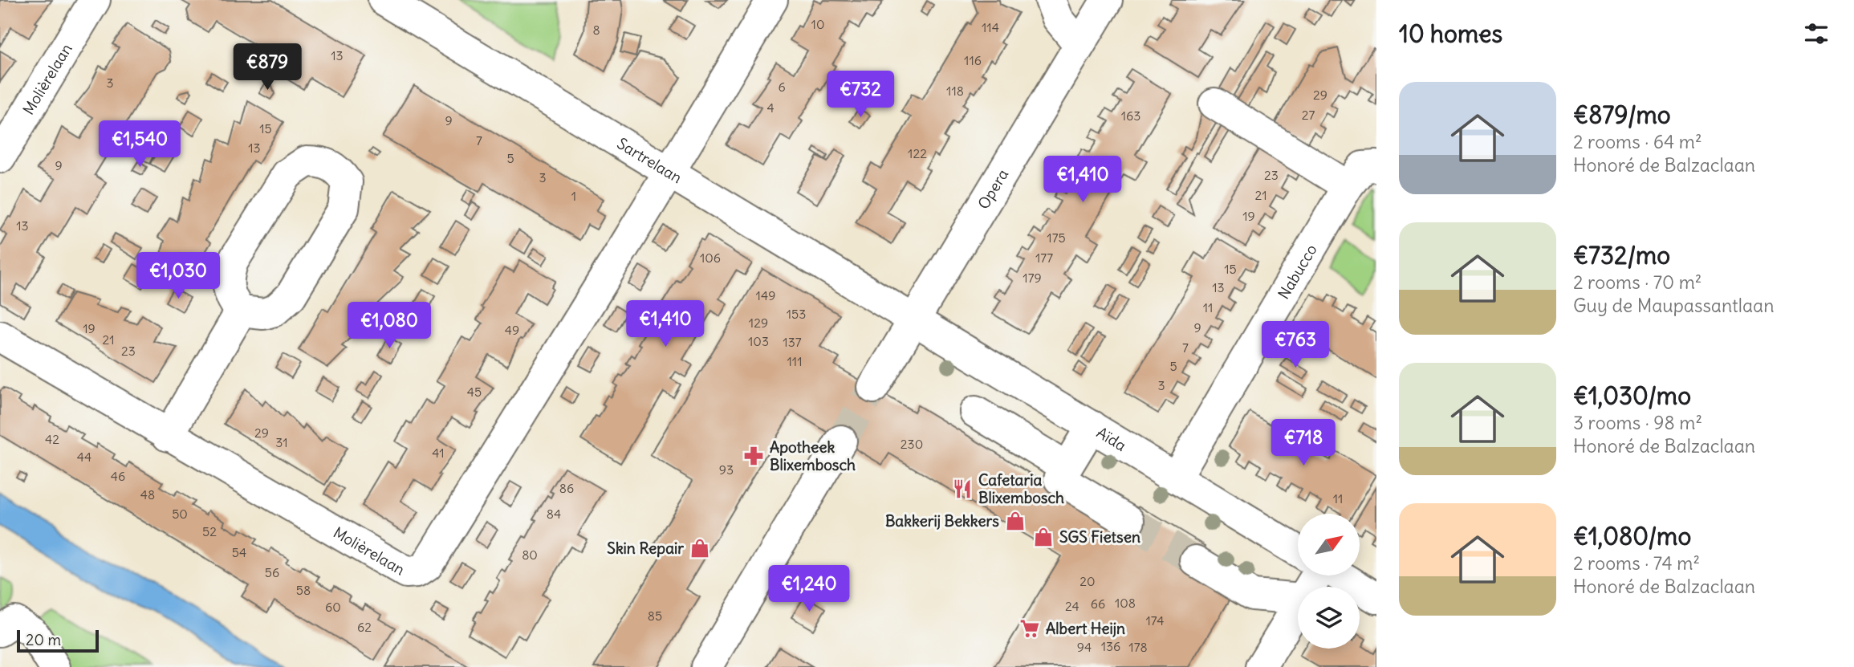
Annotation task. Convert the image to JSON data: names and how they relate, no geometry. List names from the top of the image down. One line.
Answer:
{"streets":{"street":["Molièrelaan","Sartrelaan","Opera","Nabucco","Aïda"]},"crossings":[["Molièrelaan","Sartrelaan"],["Sartrelaan","Opera"],["Sartrelaan","Aïda"],["Opera","Aïda"],["Nabucco","Aïda"]],"places":{"pharmacy":["Apotheek Blixembosch"],"restaurant":["Cafetaria Blixembosch"],"shop":["Bakkerij Bekkers","SGS Fietsen","Skin Repair"],"supermarket":["Albert Heijn"]},"house_numbers":["10","114","8","13","116","3","6","118","29","4","27","163","9","15","7","13","122","5","9","23","3","21","1","19","13","175","106","177","15","179","13","149","11","153","129","9","19","49","21","103","137","7","23","111","5","3","45","29","42","31","230","41","44","93","46","86","48","11","50","84","52","54","80","56","20","58","108","66","24","60","85","174","62","136","94","178"],"scale_bar":"20 m","north":"top right","page":{"heading":"10 homes","price":["€879","€732","€1,540","€1,410","€1,030","€1,410","€1,080","€763","€718","€1,240"],"list":[{"name":"€879/mo","note":"2 rooms · 64 m² · Honoré de Balzaclaan"},{"name":"€732/mo","note":"2 rooms · 70 m² · Guy de Maupassantlaan"},{"name":"€1,030/mo","note":"3 rooms · 98 m² · Honoré de Balzaclaan"},{"name":"€1,080/mo","note":"2 rooms · 74 m² · Honoré de Balzaclaan"}],"scale":"20 m"}}
